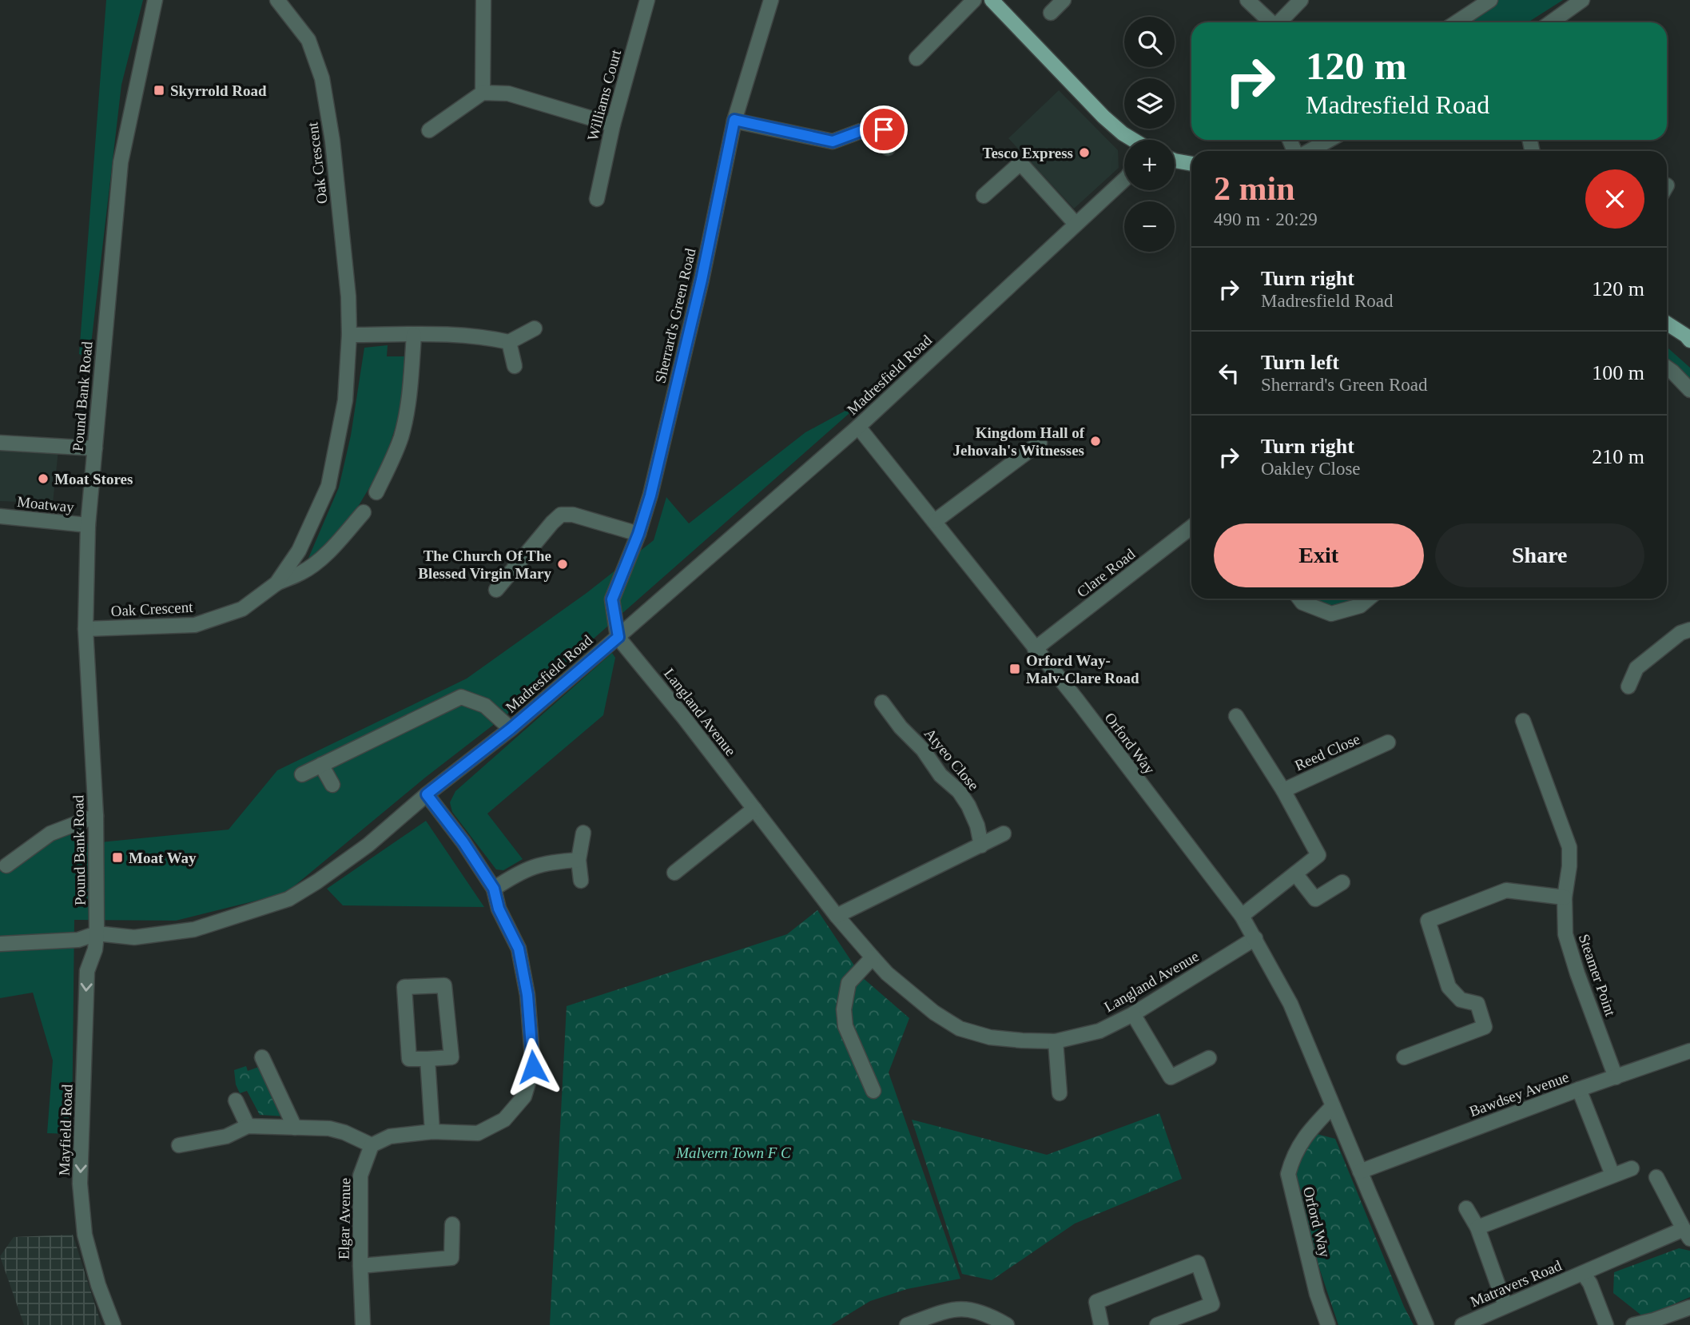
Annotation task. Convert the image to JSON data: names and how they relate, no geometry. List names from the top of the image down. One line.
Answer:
{"streets":{"street":["Williams Court","Oak Crescent","Sherrard's Green Road","Madresfield Road","Pound Bank Road","Moatway","Clare Road","Langland Avenue","Orford Way","Reed Close","Atyeo Close","Steamer Point","Bawdsey Avenue","Mayfield Road","Elgar Avenue","Matravers Road"]},"crossings":[["Oak Crescent","Pound Bank Road"],["Sherrard's Green Road","Madresfield Road"],["Sherrard's Green Road","Langland Avenue"],["Madresfield Road","Pound Bank Road"],["Madresfield Road","Langland Avenue"],["Madresfield Road","Orford Way"],["Madresfield Road","Mayfield Road"],["Pound Bank Road","Moatway"],["Pound Bank Road","Mayfield Road"],["Clare Road","Orford Way"],["Langland Avenue","Orford Way"],["Orford Way","Reed Close"],["Orford Way","Bawdsey Avenue"],["Steamer Point","Bawdsey Avenue"]],"one_way":["Mayfield Road"],"parks":["Malvern Town F C"],"places":{"transit":["Skyrrold Road","Orford Way- Malv-Clare Road","Moat Way"],"other":["Tesco Express","Kingdom Hall of Jehovah's Witnesses","Moat Stores","The Church Of The Blessed Virgin Mary"]},"page":{"map_buttons":["+","−"],"turn":["120 m","Madresfield Road"],"heading":["2 min","490 m · 20:29"],"list":[{"name":"Turn right","note":"Madresfield Road","value":"120 m"},{"name":"Turn left","note":"Sherrard's Green Road","value":"100 m"},{"name":"Turn right","note":"Oakley Close","value":"210 m"}],"buttons":["Exit","Share"]}}
